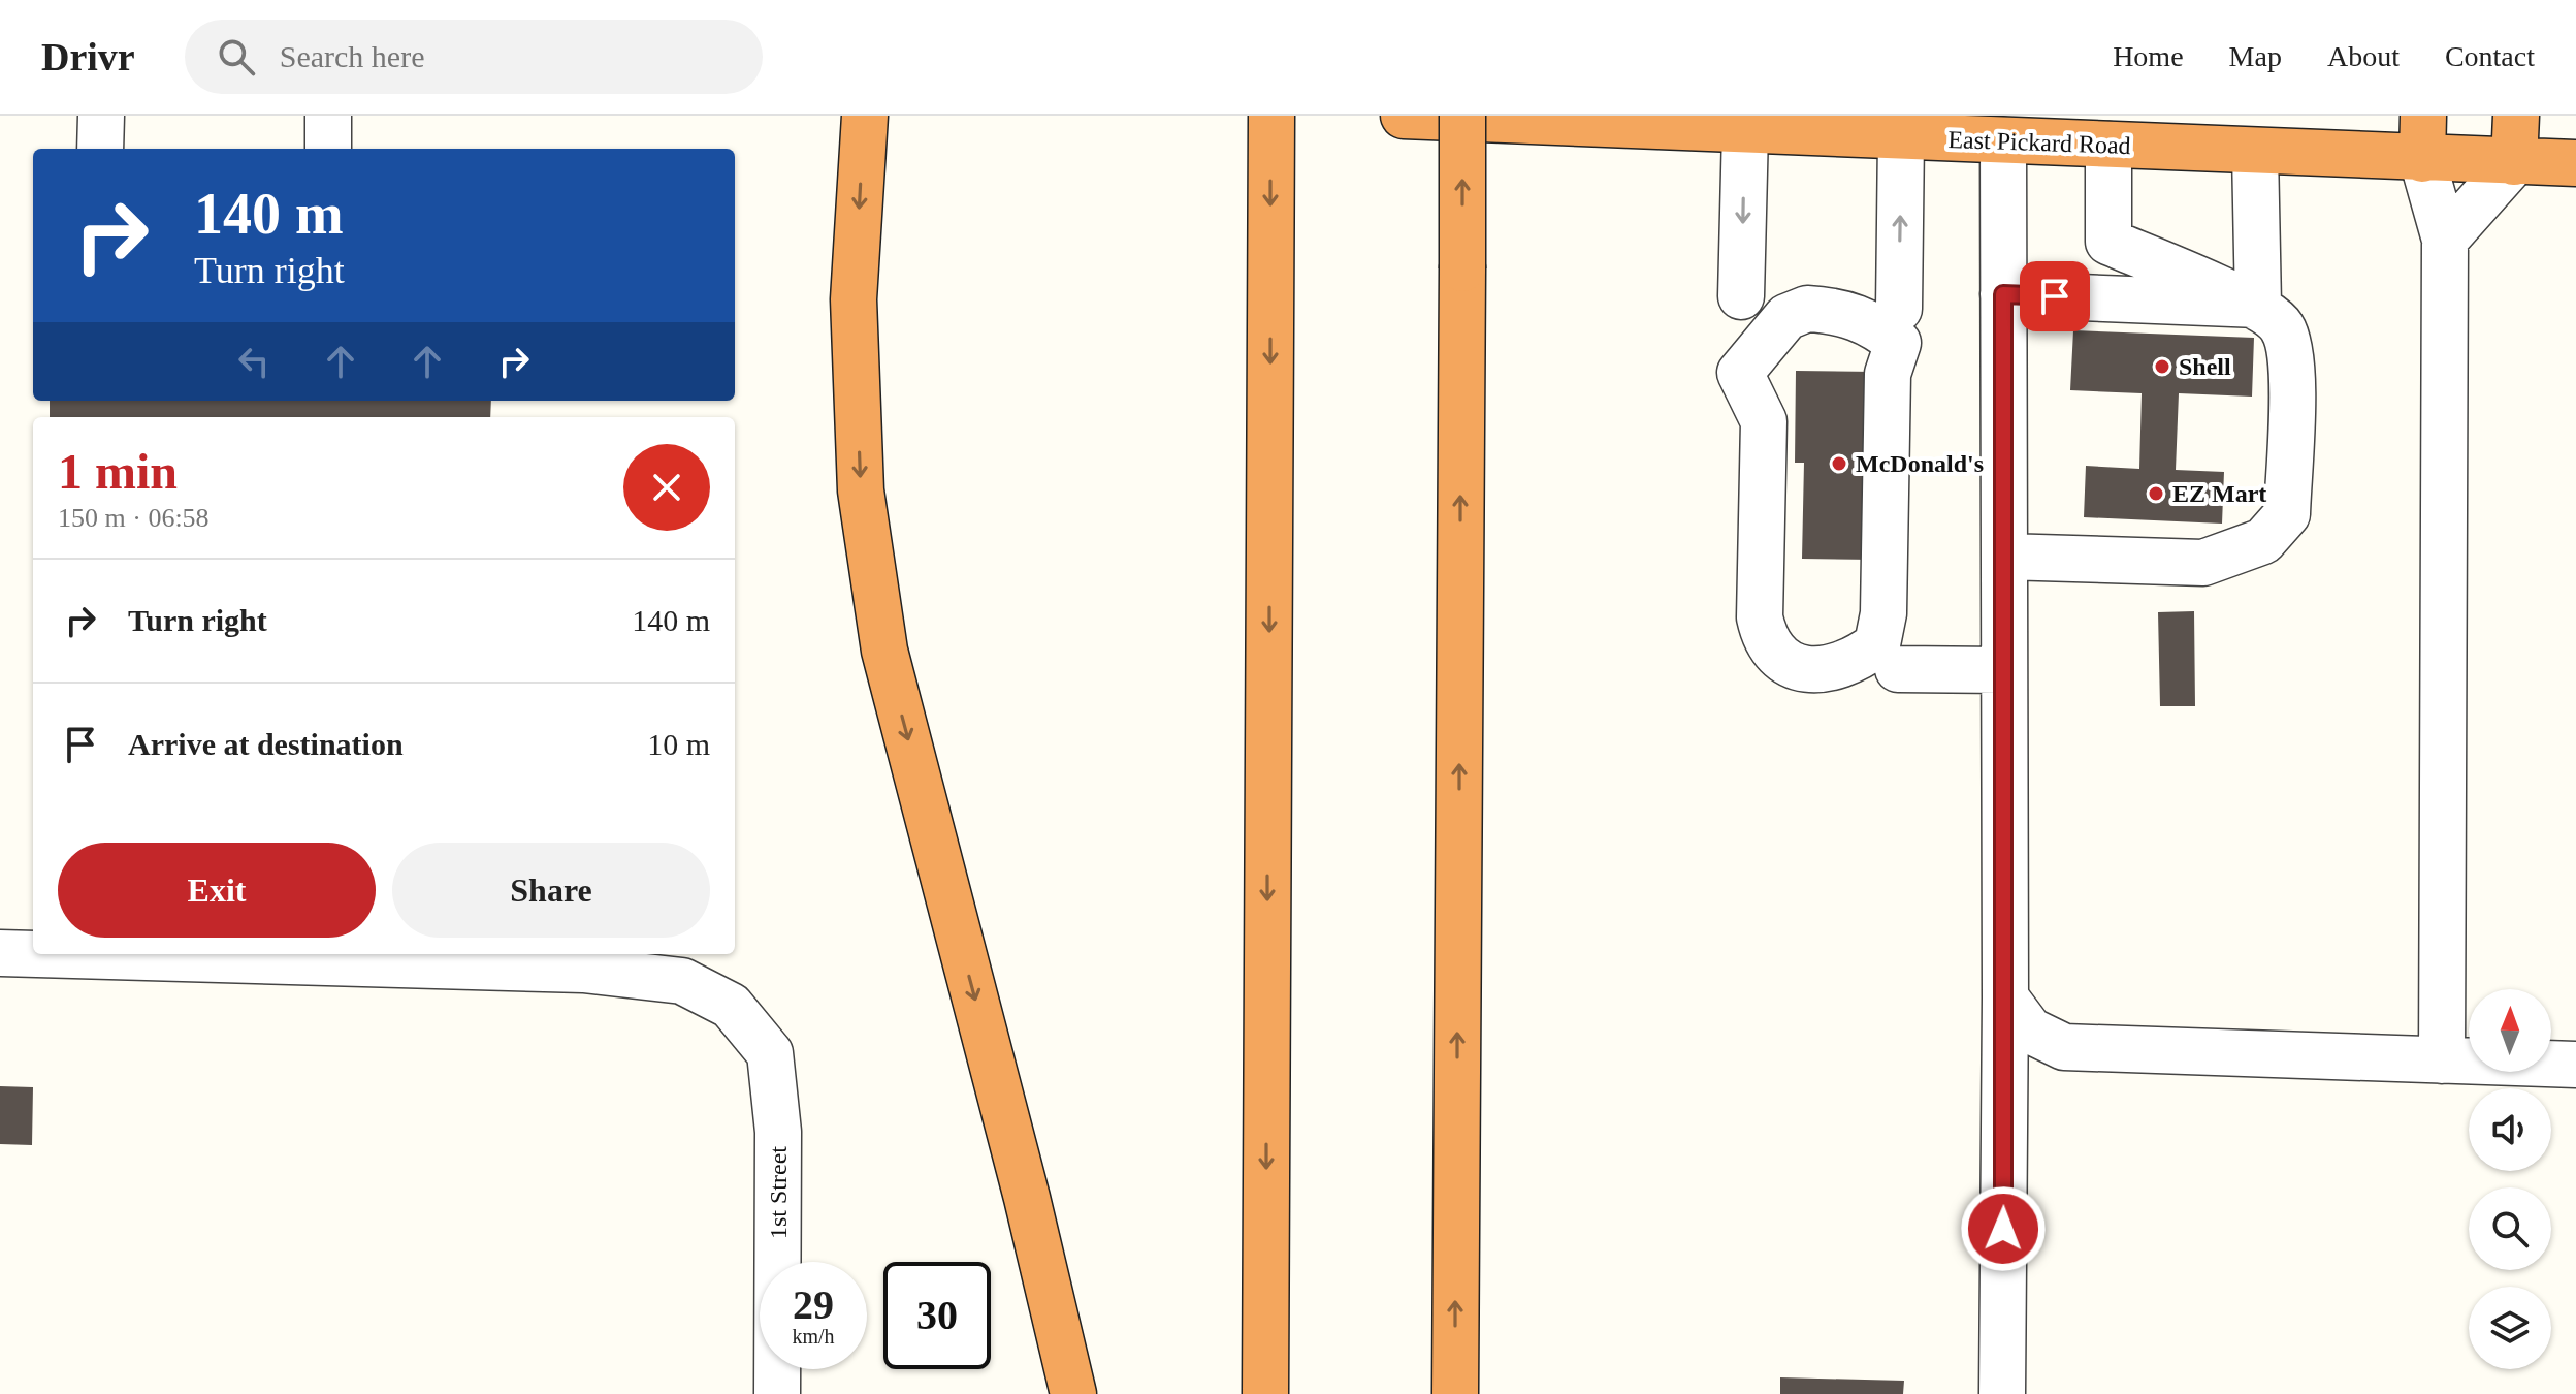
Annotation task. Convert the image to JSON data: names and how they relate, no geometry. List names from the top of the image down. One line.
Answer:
{"streets":{"highway":["East Pickard Road"],"street":["1st Street"]},"places":["Shell","McDonald's","EZ Mart"],"north":"top","page":{"header":"Drivr","search":"Search here","nav":["Home","Map","About","Contact"],"turn":["140 m","Turn right"],"heading":["1 min","150 m · 06:58"],"list":[{"name":"Turn right","value":"140 m"},{"name":"Arrive at destination","value":"10 m"}],"buttons":["Exit","Share"],"speed":"29 km/h","limit":"30"}}
